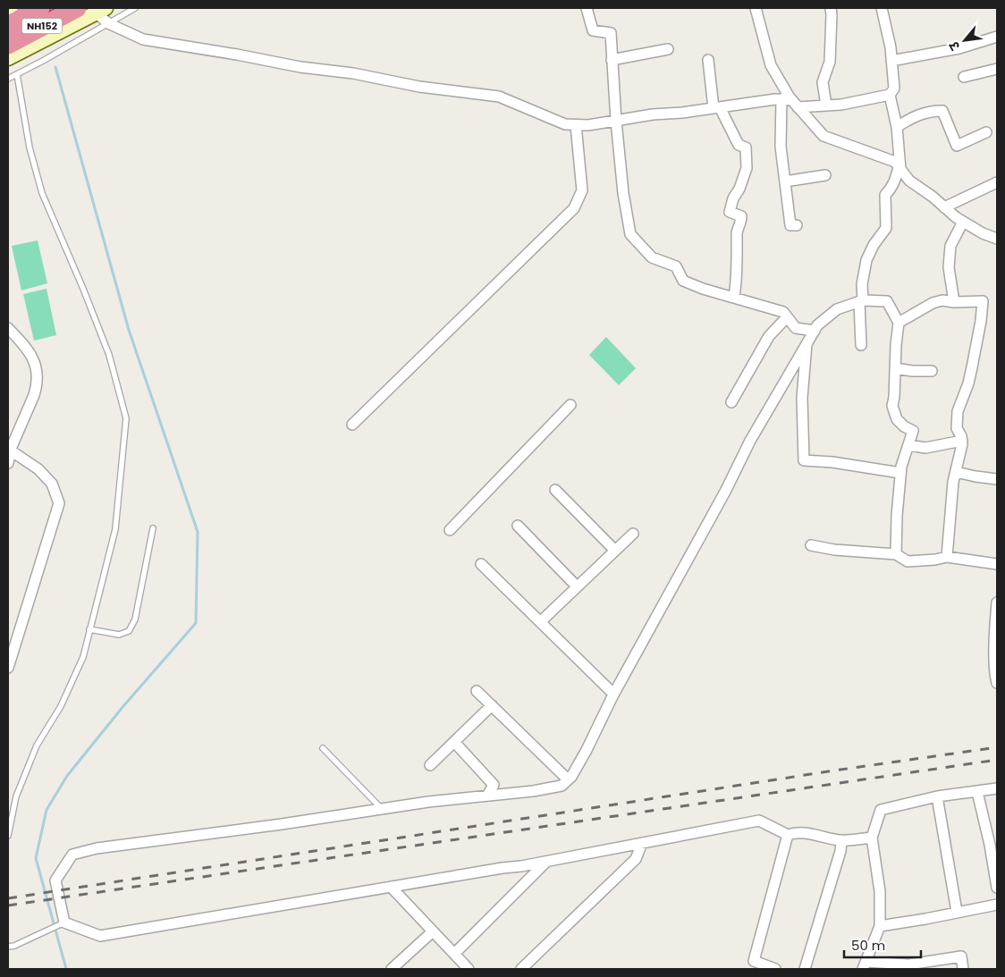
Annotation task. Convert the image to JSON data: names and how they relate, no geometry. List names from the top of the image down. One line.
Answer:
{"streets":{"highway":["NH152"]},"scale_bar":"50 m","north":"bottom left"}
